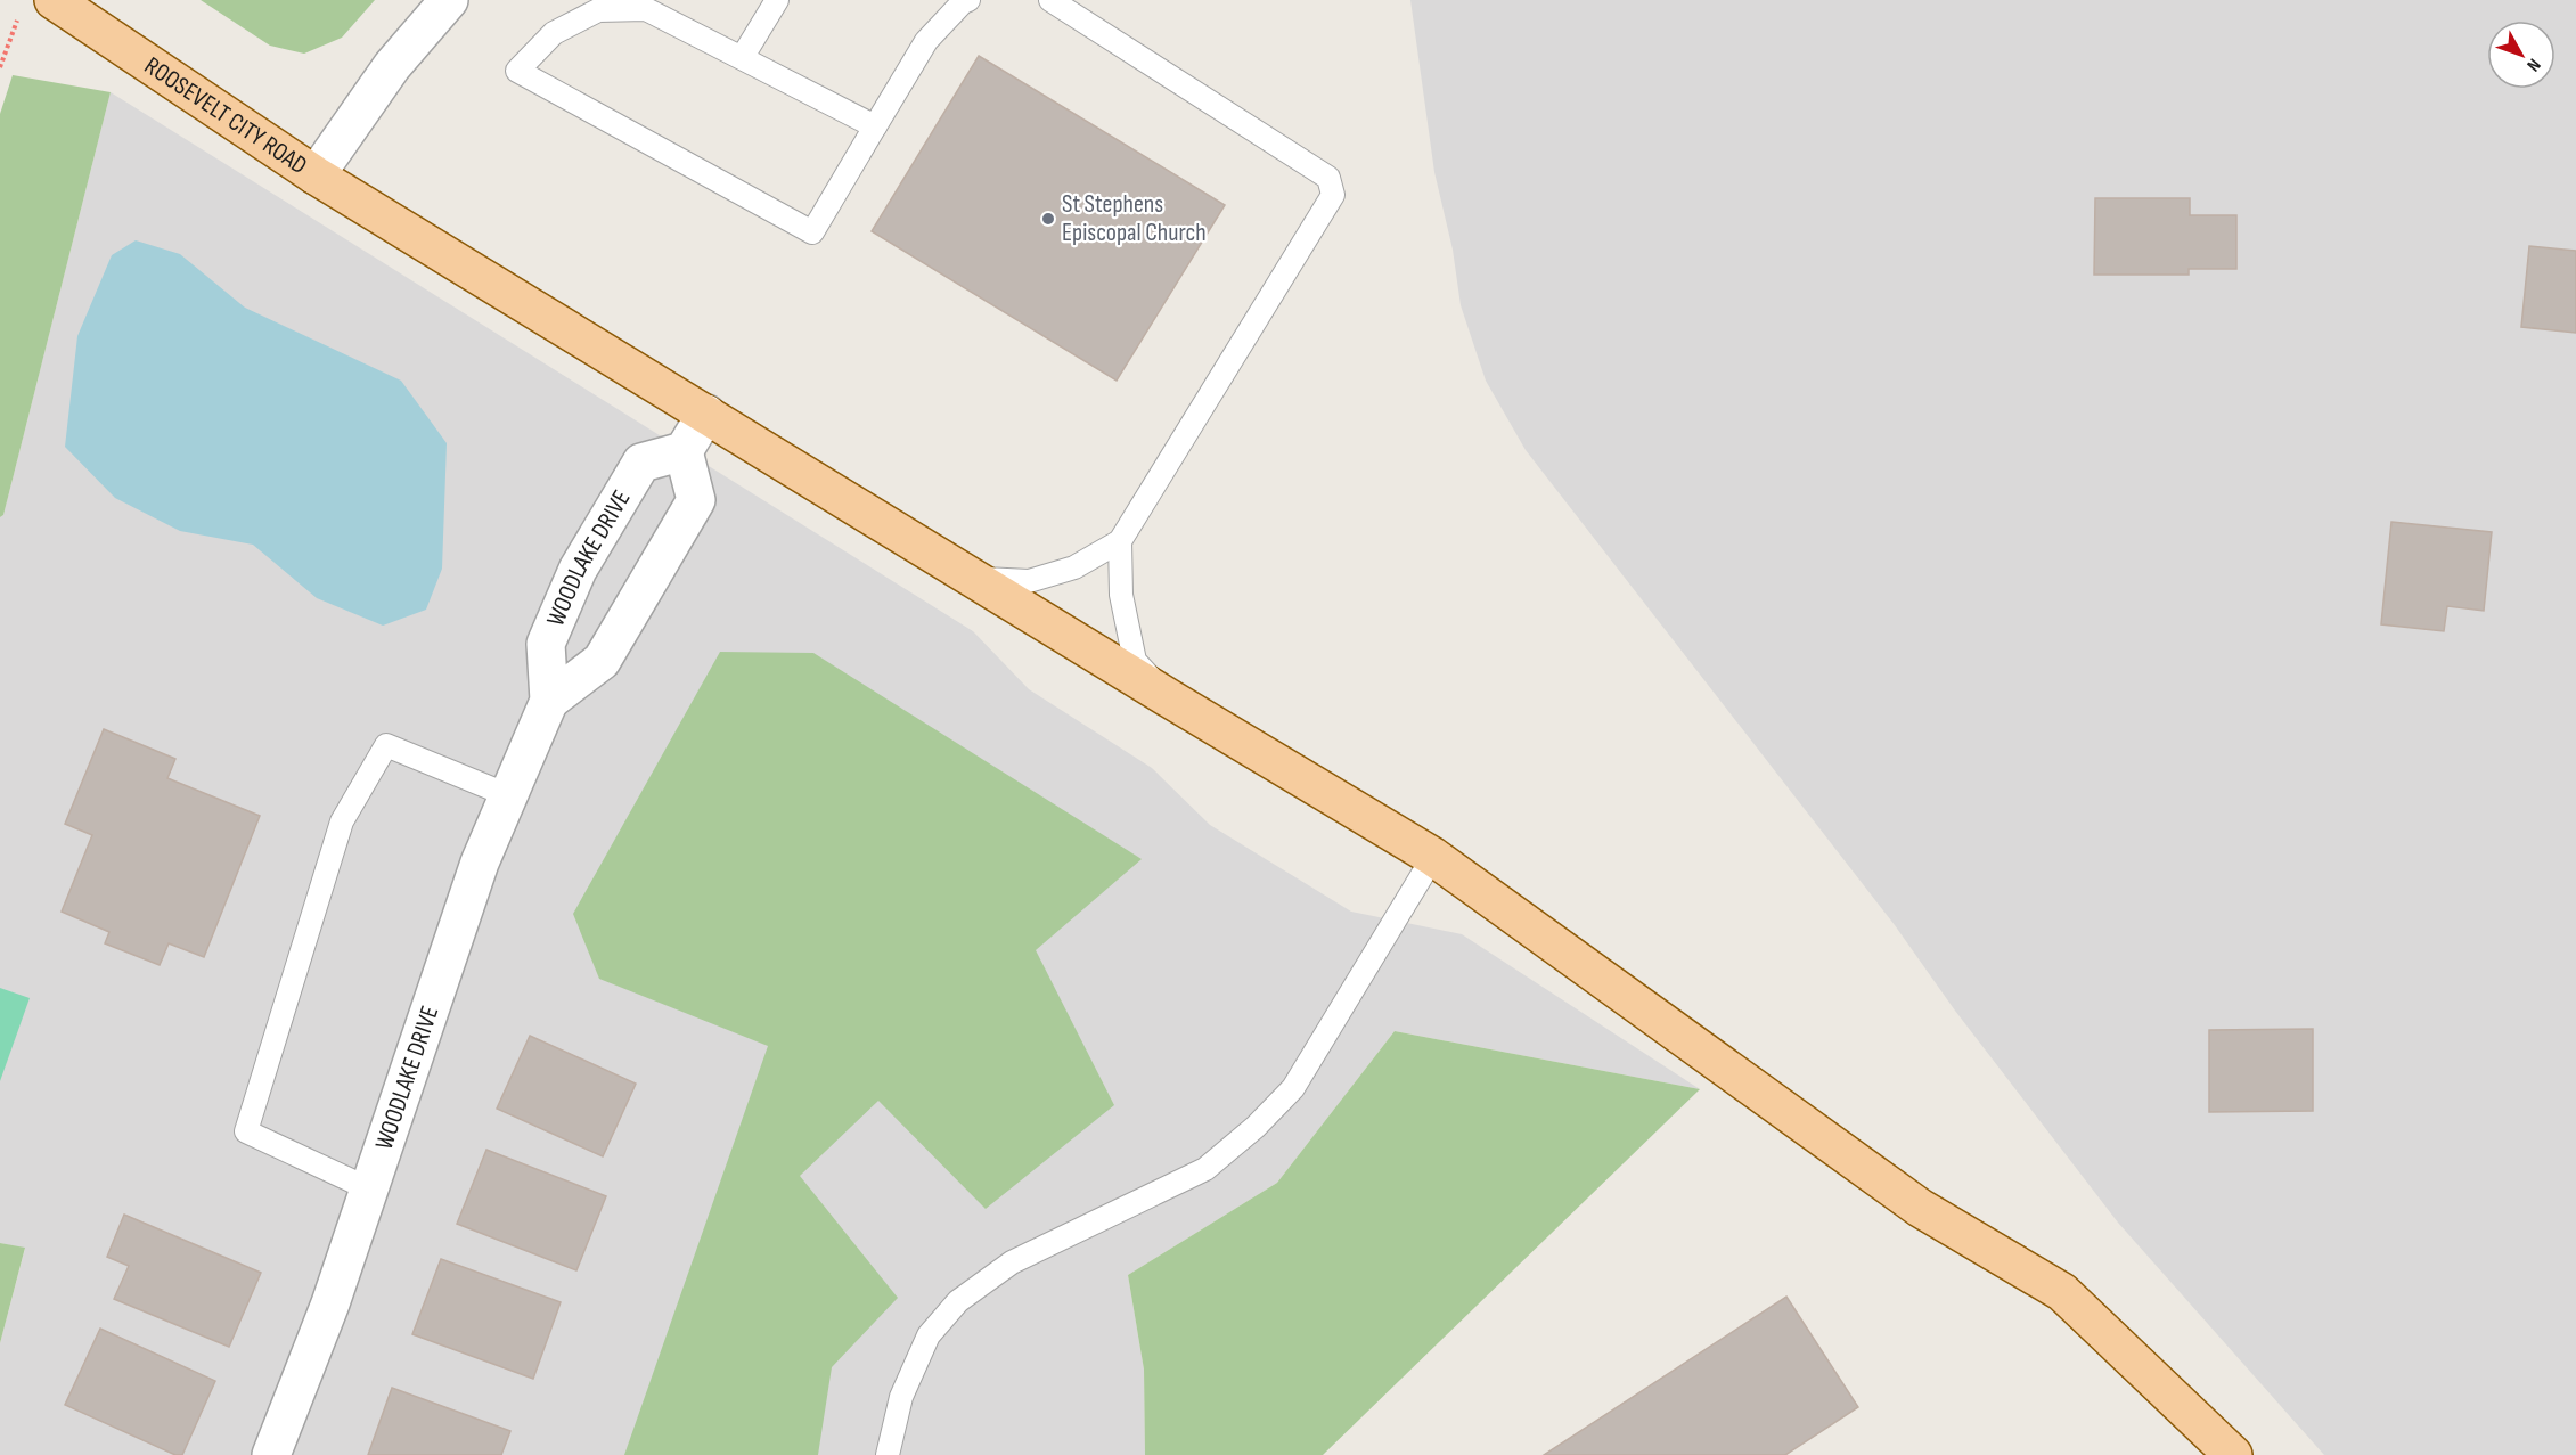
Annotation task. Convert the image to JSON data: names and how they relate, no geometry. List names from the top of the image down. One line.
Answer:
{"streets":{"main road":["ROOSEVELT CITY ROAD"],"street":["WOODLAKE DRIVE"]},"places":["St Stephens Episcopal Church"],"north":"bottom right"}
